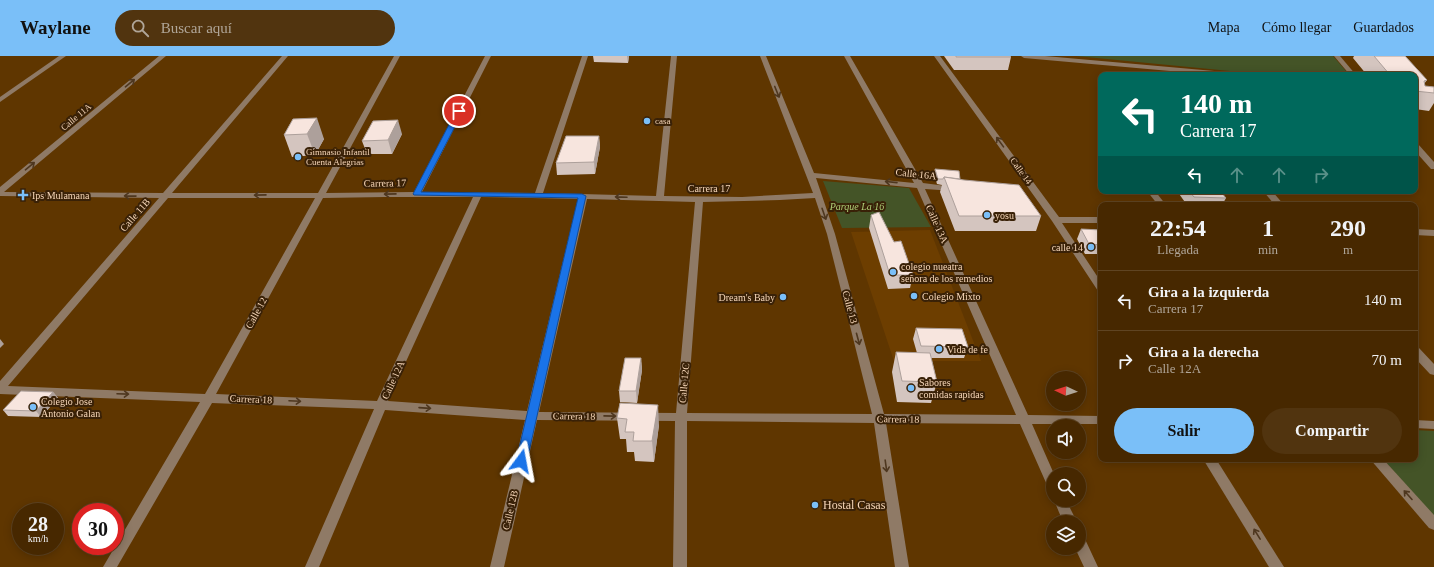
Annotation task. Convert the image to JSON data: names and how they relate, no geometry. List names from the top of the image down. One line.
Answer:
{"streets":{"street":["Calle 11A","Calle 14","Calle 16A","Carrera 17","Calle 11B","Calle 13A","Calle 13","Calle 12","Calle 12A","Calle 12C","Carrera 18","Calle 12B"]},"crossings":[["Calle 11A","Carrera 17"],["Calle 16A","Calle 13A"],["Calle 16A","Calle 13"],["Carrera 17","Calle 11B"],["Carrera 17","Calle 13"],["Carrera 17","Calle 12"],["Carrera 17","Calle 12A"],["Carrera 17","Calle 12C"],["Carrera 17","Calle 12B"],["Calle 11B","Carrera 18"],["Calle 13A","Carrera 18"],["Calle 13","Carrera 18"],["Calle 12","Carrera 18"],["Calle 12A","Carrera 18"],["Calle 12C","Carrera 18"],["Carrera 18","Calle 12B"]],"one_way":["Calle 14","Calle 16A","Carrera 17","Calle 13","Carrera 18"],"parks":["Parque La 16"],"places":{"other":["casa","Gimnasio Infantil Cuenta Alegrias","yosu","calle 14","colegio nueatra señora de los remedios","Colegio Mixto","Dream's Baby","Vida de fe","Sabores comidas rapidas","Colegio Jose Antonio Galan","Hostal Casas"],"health":["Ips Mulamana"]},"north":"left","page":{"header":"Waylane","search":"Buscar aquí","nav":["Mapa","Cómo llegar","Guardados"],"turn":["140 m","Carrera 17"],"eta":["22:54","Llegada","1","min","290","m"],"list":[{"name":"Gira a la izquierda","note":"Carrera 17","value":"140 m"},{"name":"Gira a la derecha","note":"Calle 12A","value":"70 m"}],"buttons":["Salir","Compartir"],"speed":"28 km/h","limit":"30"}}
